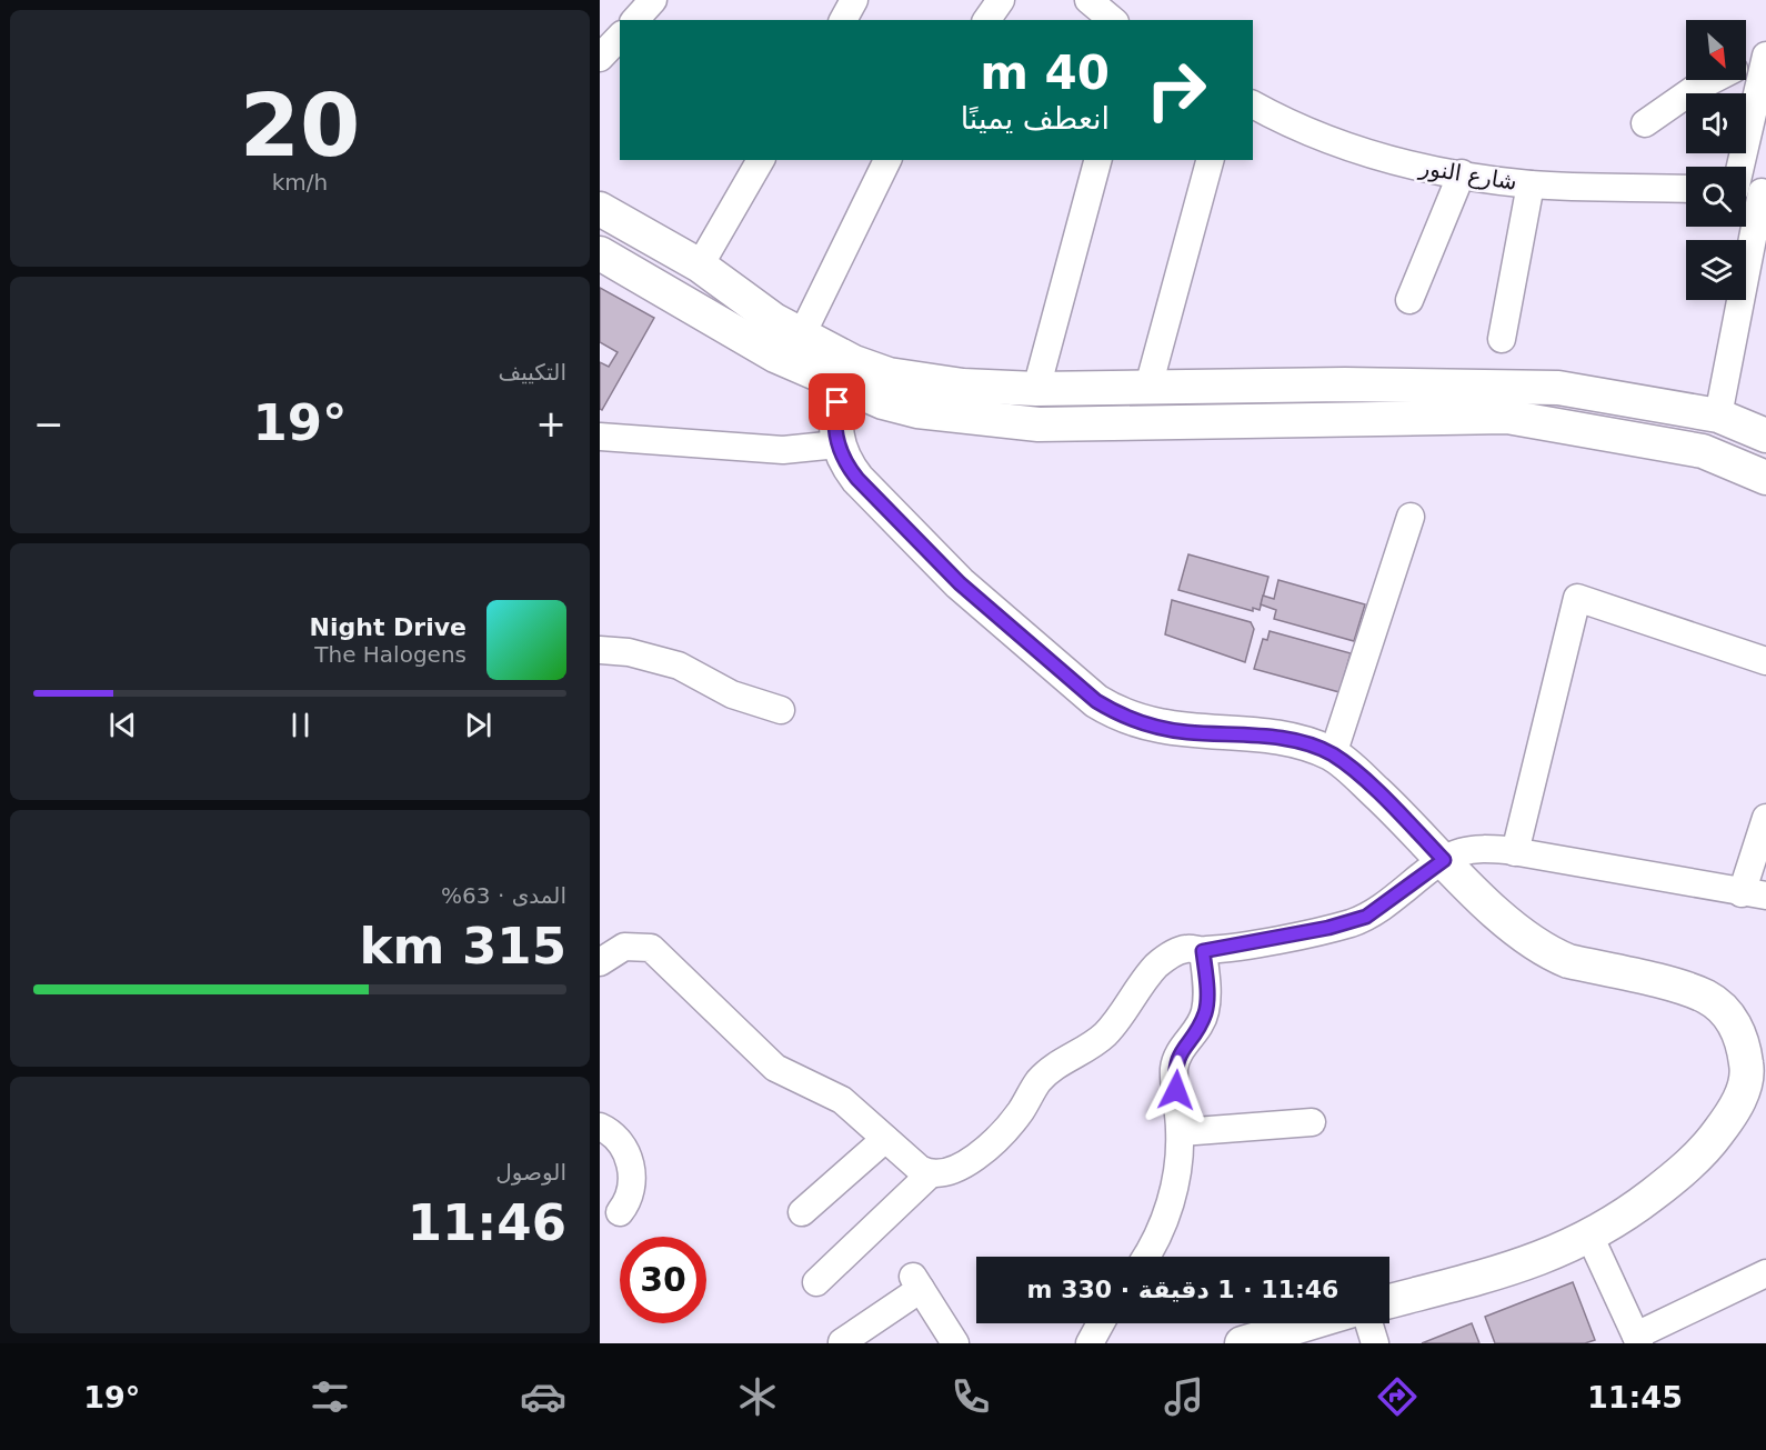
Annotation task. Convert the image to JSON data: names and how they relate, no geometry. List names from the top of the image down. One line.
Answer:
{"streets":{"street":["شارع النور"]},"north":"bottom right","page":{"tile":[["20","km/h"],"التكييف",["المدى · 63%","315 km"],["الوصول","11:46"]],"turn":["40 m","انعطف يمينًا"],"heat":["−","19°","+"],"song":["Night Drive","The Halogens"],"limit":"30","trip":"11:46 · 1 دقيقة · 330 m","tabs":["11:45","19°"]}}
